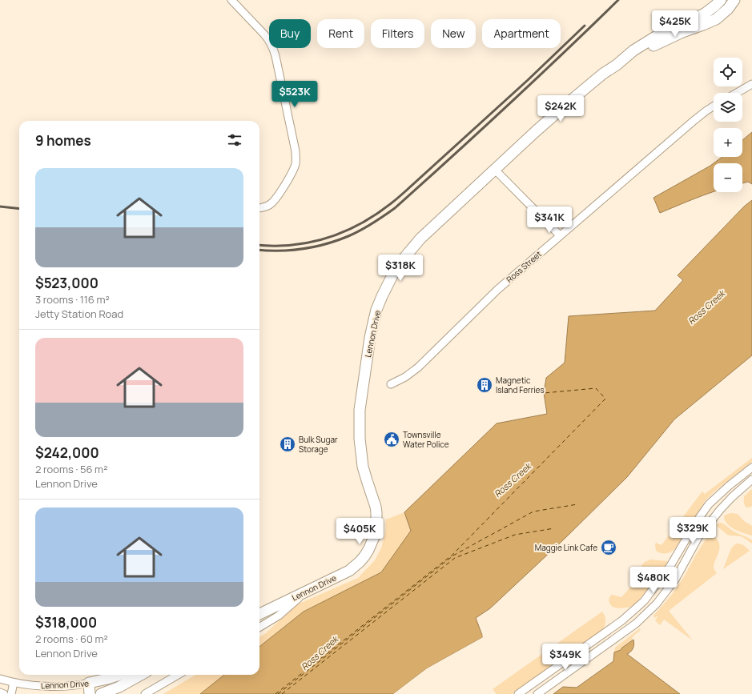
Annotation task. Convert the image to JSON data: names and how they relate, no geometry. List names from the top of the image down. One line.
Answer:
{"streets":{"street":["Ross Street","Lennon Drive"]},"water":["Ross Creek"],"places":{"building":["Magnetic Island Ferries","Bulk Sugar Storage"],"public building":["Townsville Water Police"],"cafe":["Maggie Link Cafe"]},"page":{"price":["$425K","$523K","$242K","$341K","$318K","$329K","$405K","$480K","$349K"],"chip":["Buy","Rent","Filters","New","Apartment"],"map_buttons":["+","−"],"heading":"9 homes","list":[{"name":"$523,000","note":"3 rooms · 116 m² · Jetty Station Road"},{"name":"$242,000","note":"2 rooms · 56 m² · Lennon Drive"},{"name":"$318,000","note":"2 rooms · 60 m² · Lennon Drive"}]}}
